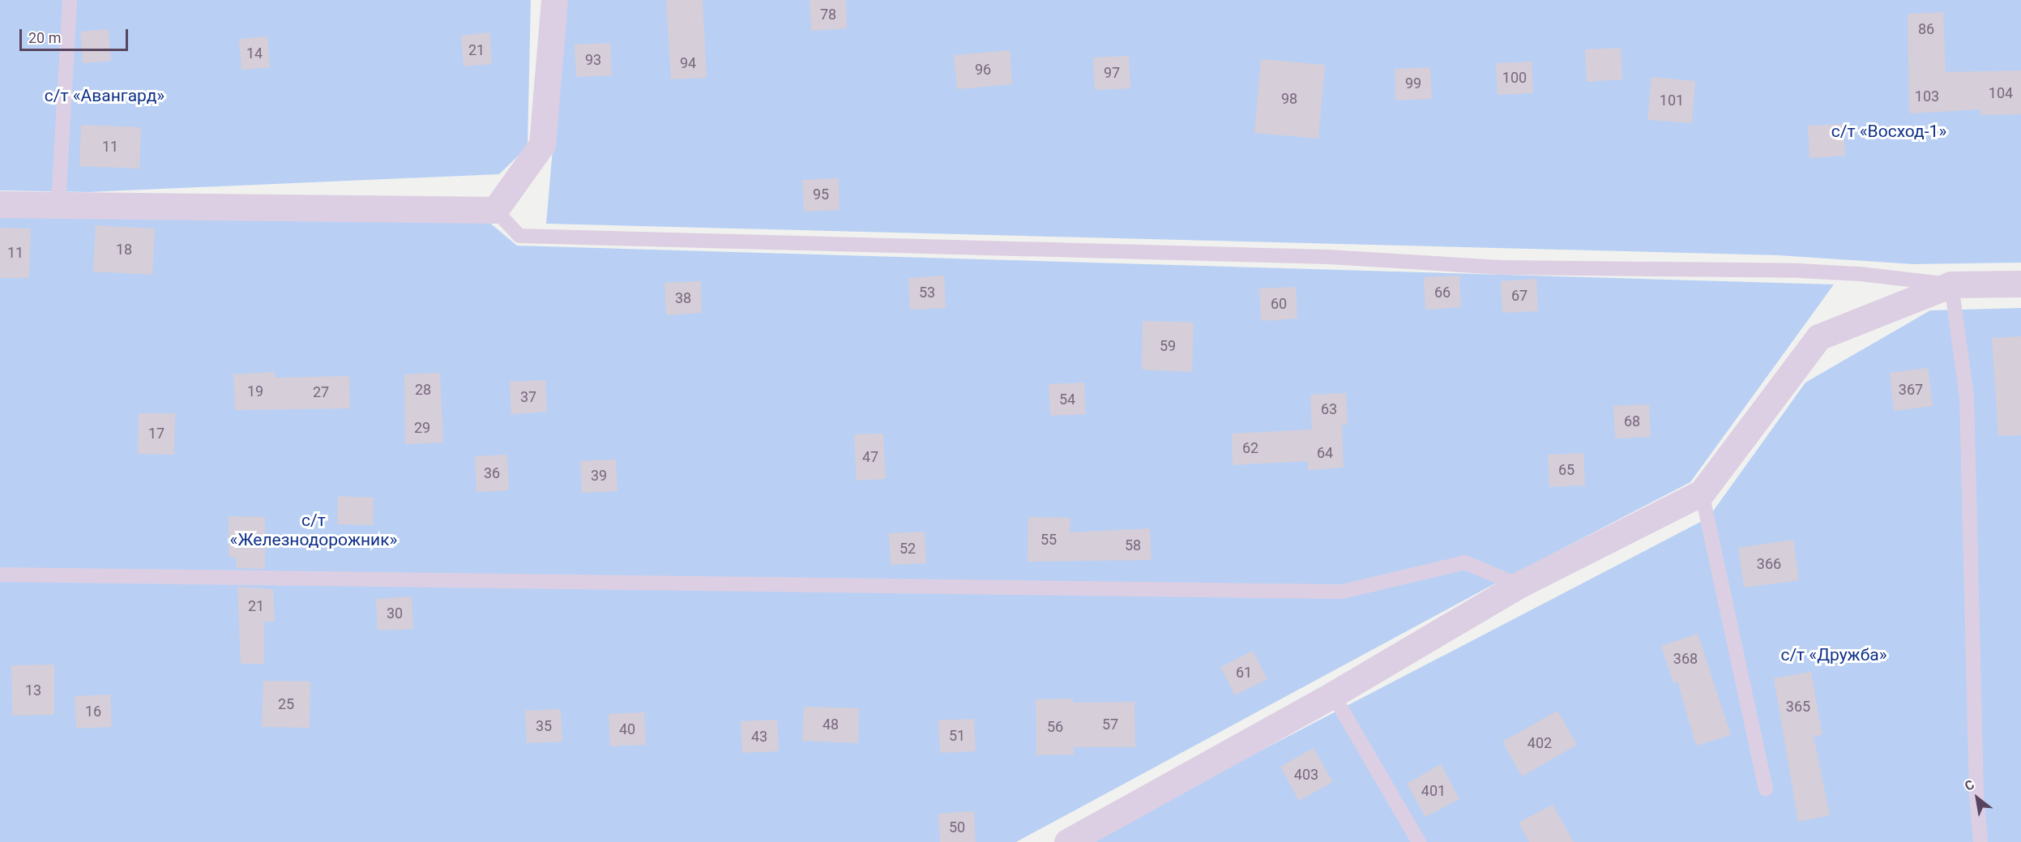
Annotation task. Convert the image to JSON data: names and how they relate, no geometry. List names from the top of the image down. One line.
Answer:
{"parks":["с/т «Авангард»","с/т «Восход-1»","с/т «Железнодорожник»","с/т «Дружба»"],"house_numbers":["78","86","21","14","93","94","96","97","100","99","104","103","98","101","11","95","18","11","53","66","67","38","60","59","28","367","19","27","37","54","63","68","29","17","62","64","47","65","36","39","55","58","52","366","21","30","368","61","13","25","365","16","48","57","35","56","40","51","43","402","403","401","50"],"scale_bar":"20 m","north":"top left"}
